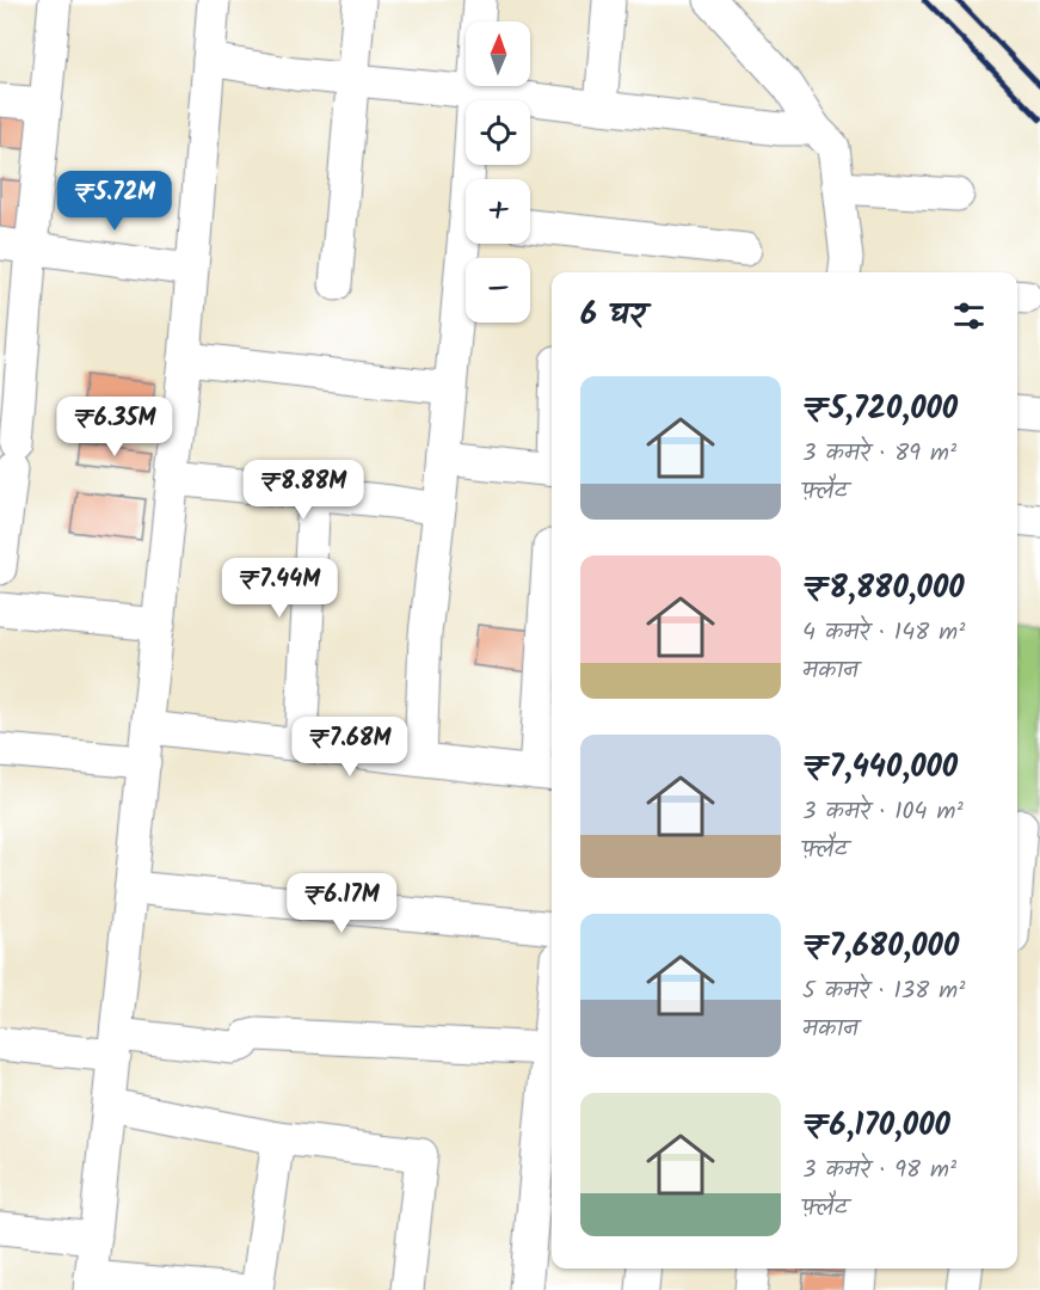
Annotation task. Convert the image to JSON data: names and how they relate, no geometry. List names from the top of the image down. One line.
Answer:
{"north":"top","page":{"map_buttons":["+","−"],"price":["₹5.72M","₹6.35M","₹8.88M","₹7.44M","₹7.68M","₹6.17M"],"heading":"6 घर","list":[{"name":"₹5,720,000","note":"3 कमरे · 89 m² · फ़्लैट"},{"name":"₹8,880,000","note":"4 कमरे · 148 m² · मकान"},{"name":"₹7,440,000","note":"3 कमरे · 104 m² · फ़्लैट"},{"name":"₹7,680,000","note":"5 कमरे · 138 m² · मकान"},{"name":"₹6,170,000","note":"3 कमरे · 98 m² · फ़्लैट"}]}}
